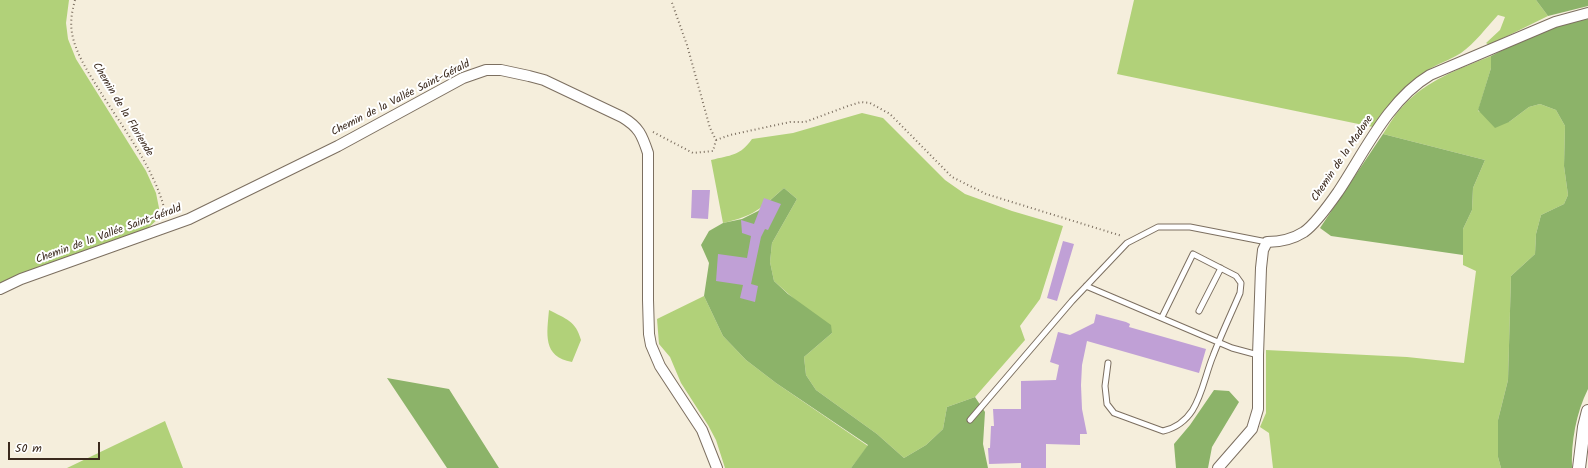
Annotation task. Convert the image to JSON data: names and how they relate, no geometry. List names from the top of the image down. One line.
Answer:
{"streets":{"street":["Chemin de la Vallée Saint-Gérald","Chemin de la Madone"],"path":["Chemin de la Floriende"]},"crossings":[["Chemin de la Vallée Saint-Gérald","Chemin de la Floriende"]],"scale_bar":"50 m"}
